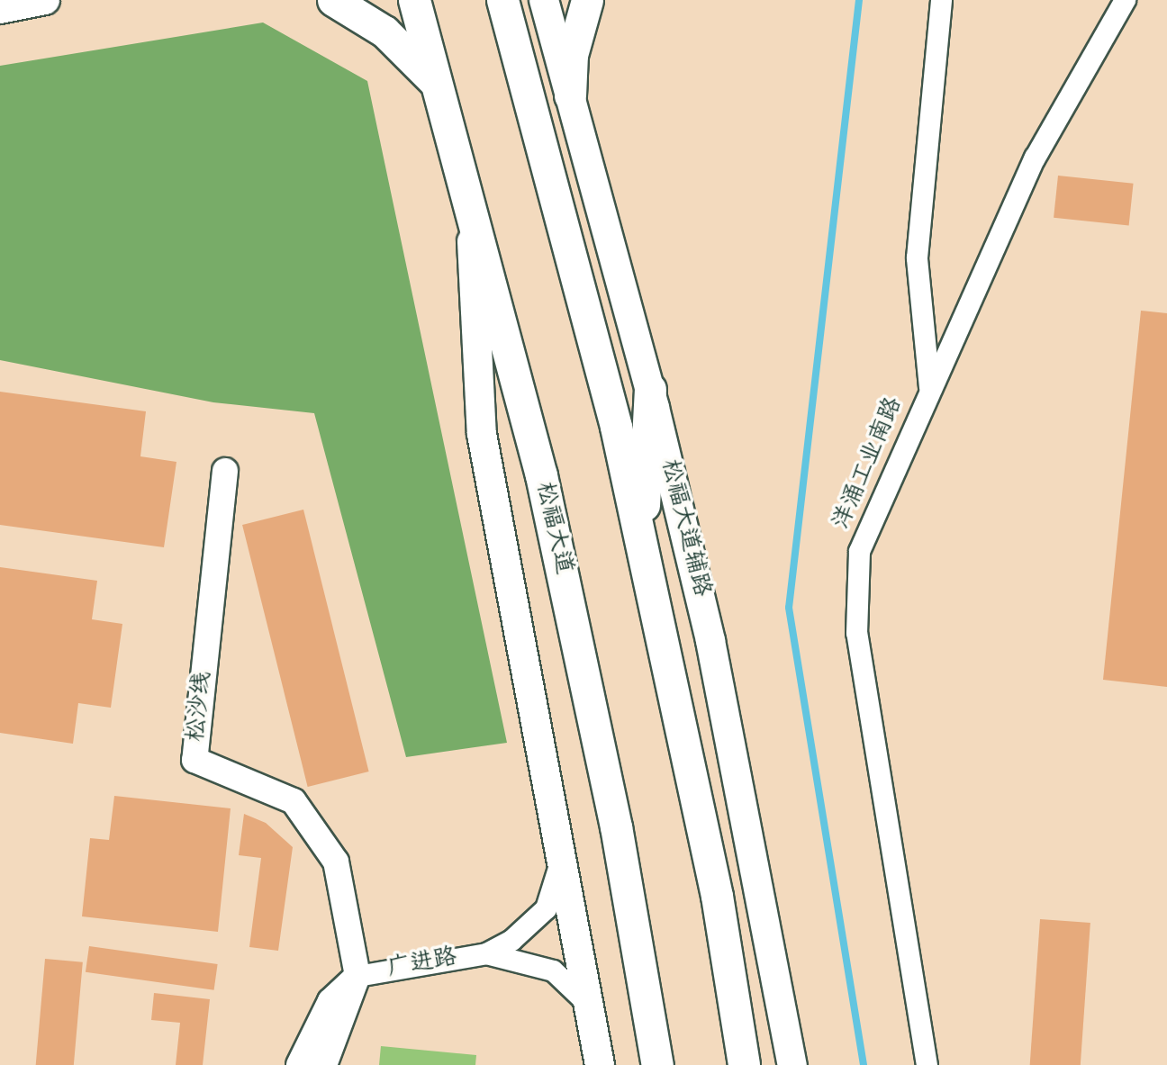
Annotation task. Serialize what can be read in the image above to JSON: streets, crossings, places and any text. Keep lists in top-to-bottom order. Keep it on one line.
{"streets":{"main road":["松福大道","松福大道辅路"],"street":["洋涌工业南路","松沙线","广进路"]},"crossings":[["松沙线","广进路"]]}
